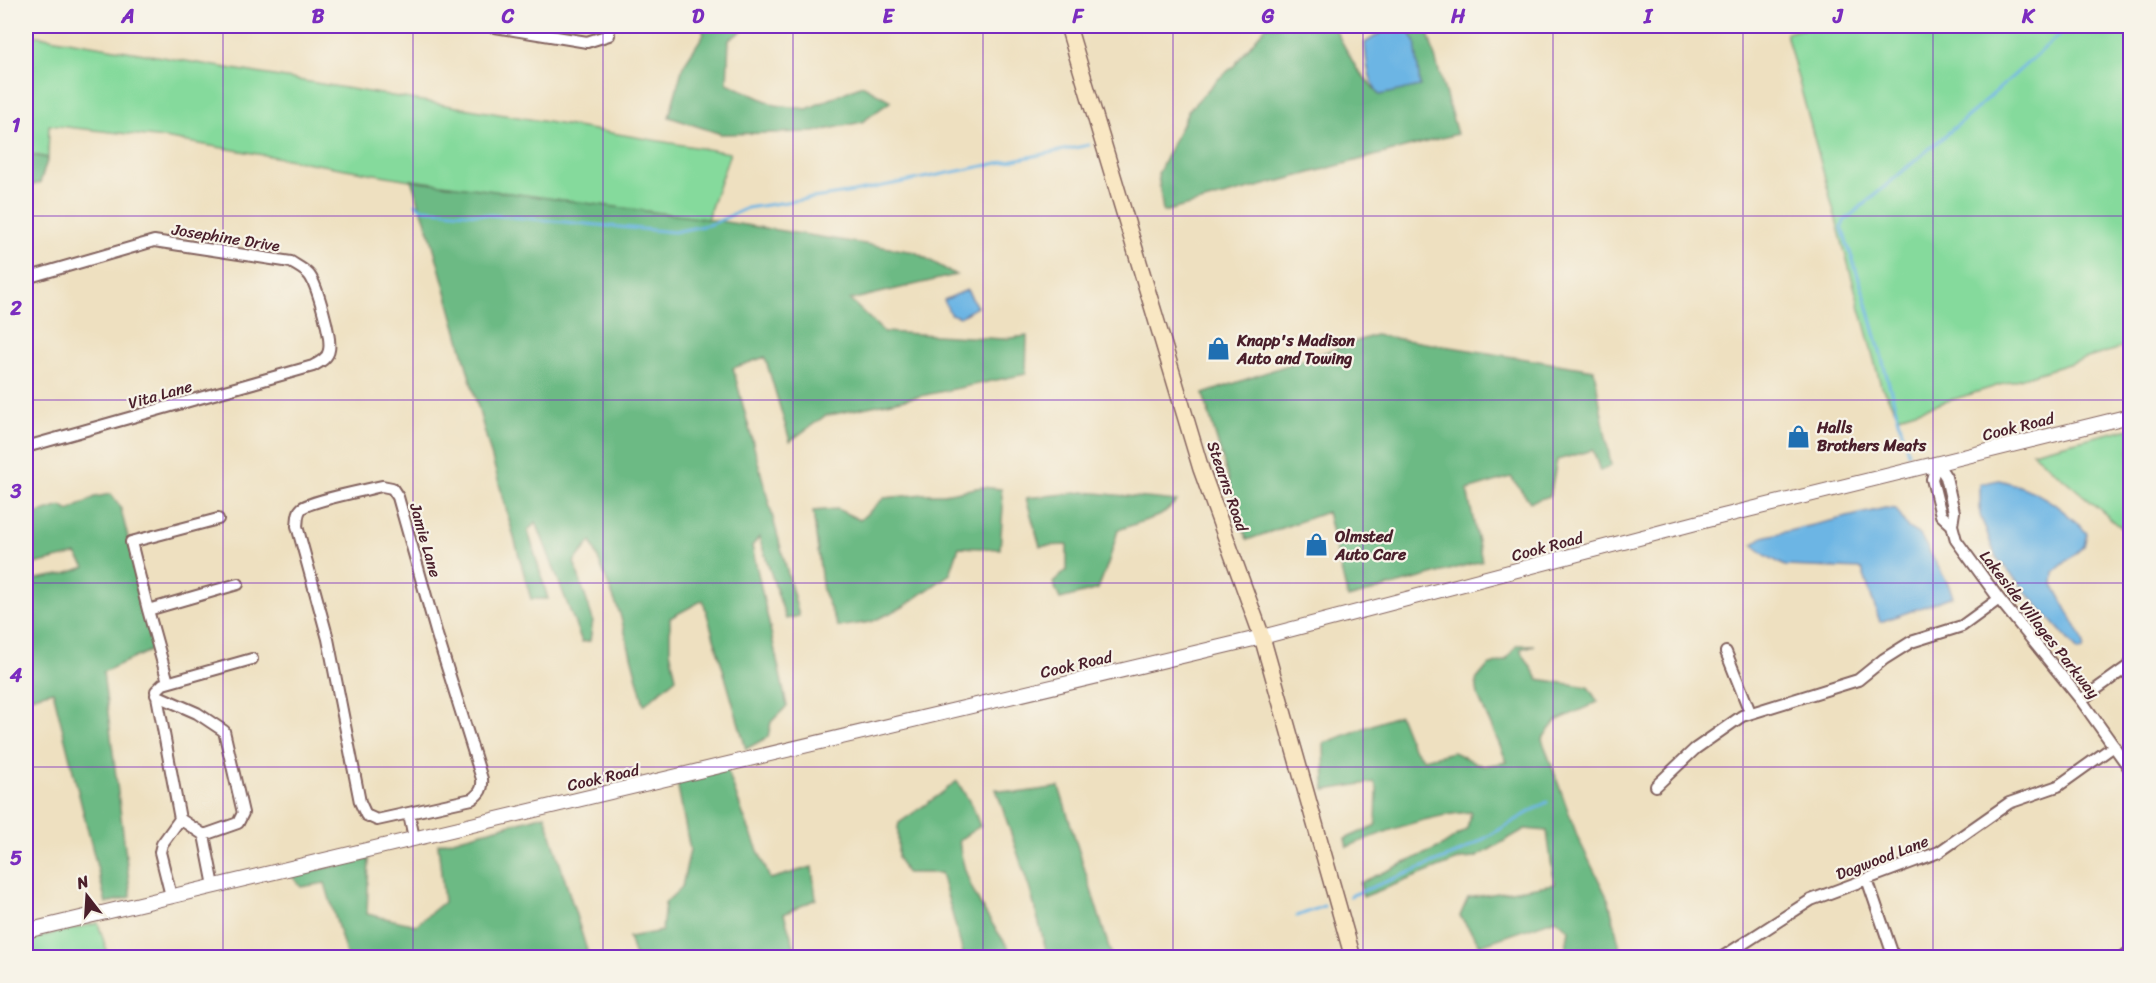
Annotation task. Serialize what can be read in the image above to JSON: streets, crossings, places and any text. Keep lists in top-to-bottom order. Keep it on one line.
{"streets":{"main road":["Stearns Road"],"street":["Josephine Drive","Vita Lane","Cook Road","Jamie Lane","Lakeside Villages Parkway","Dogwood Lane"]},"crossings":[["Josephine Drive","Vita Lane"],["Cook Road","Stearns Road"],["Cook Road","Lakeside Villages Parkway"],["Lakeside Villages Parkway","Dogwood Lane"]],"places":{"shop":["Knapp's Madison Auto and Towing","Halls Brothers Meats","Olmsted Auto Care"]},"north":"top","grid":{"columns":["A","B","C","D","E","F","G","H","I","J","K"],"rows":["1","2","3","4","5"]}}
